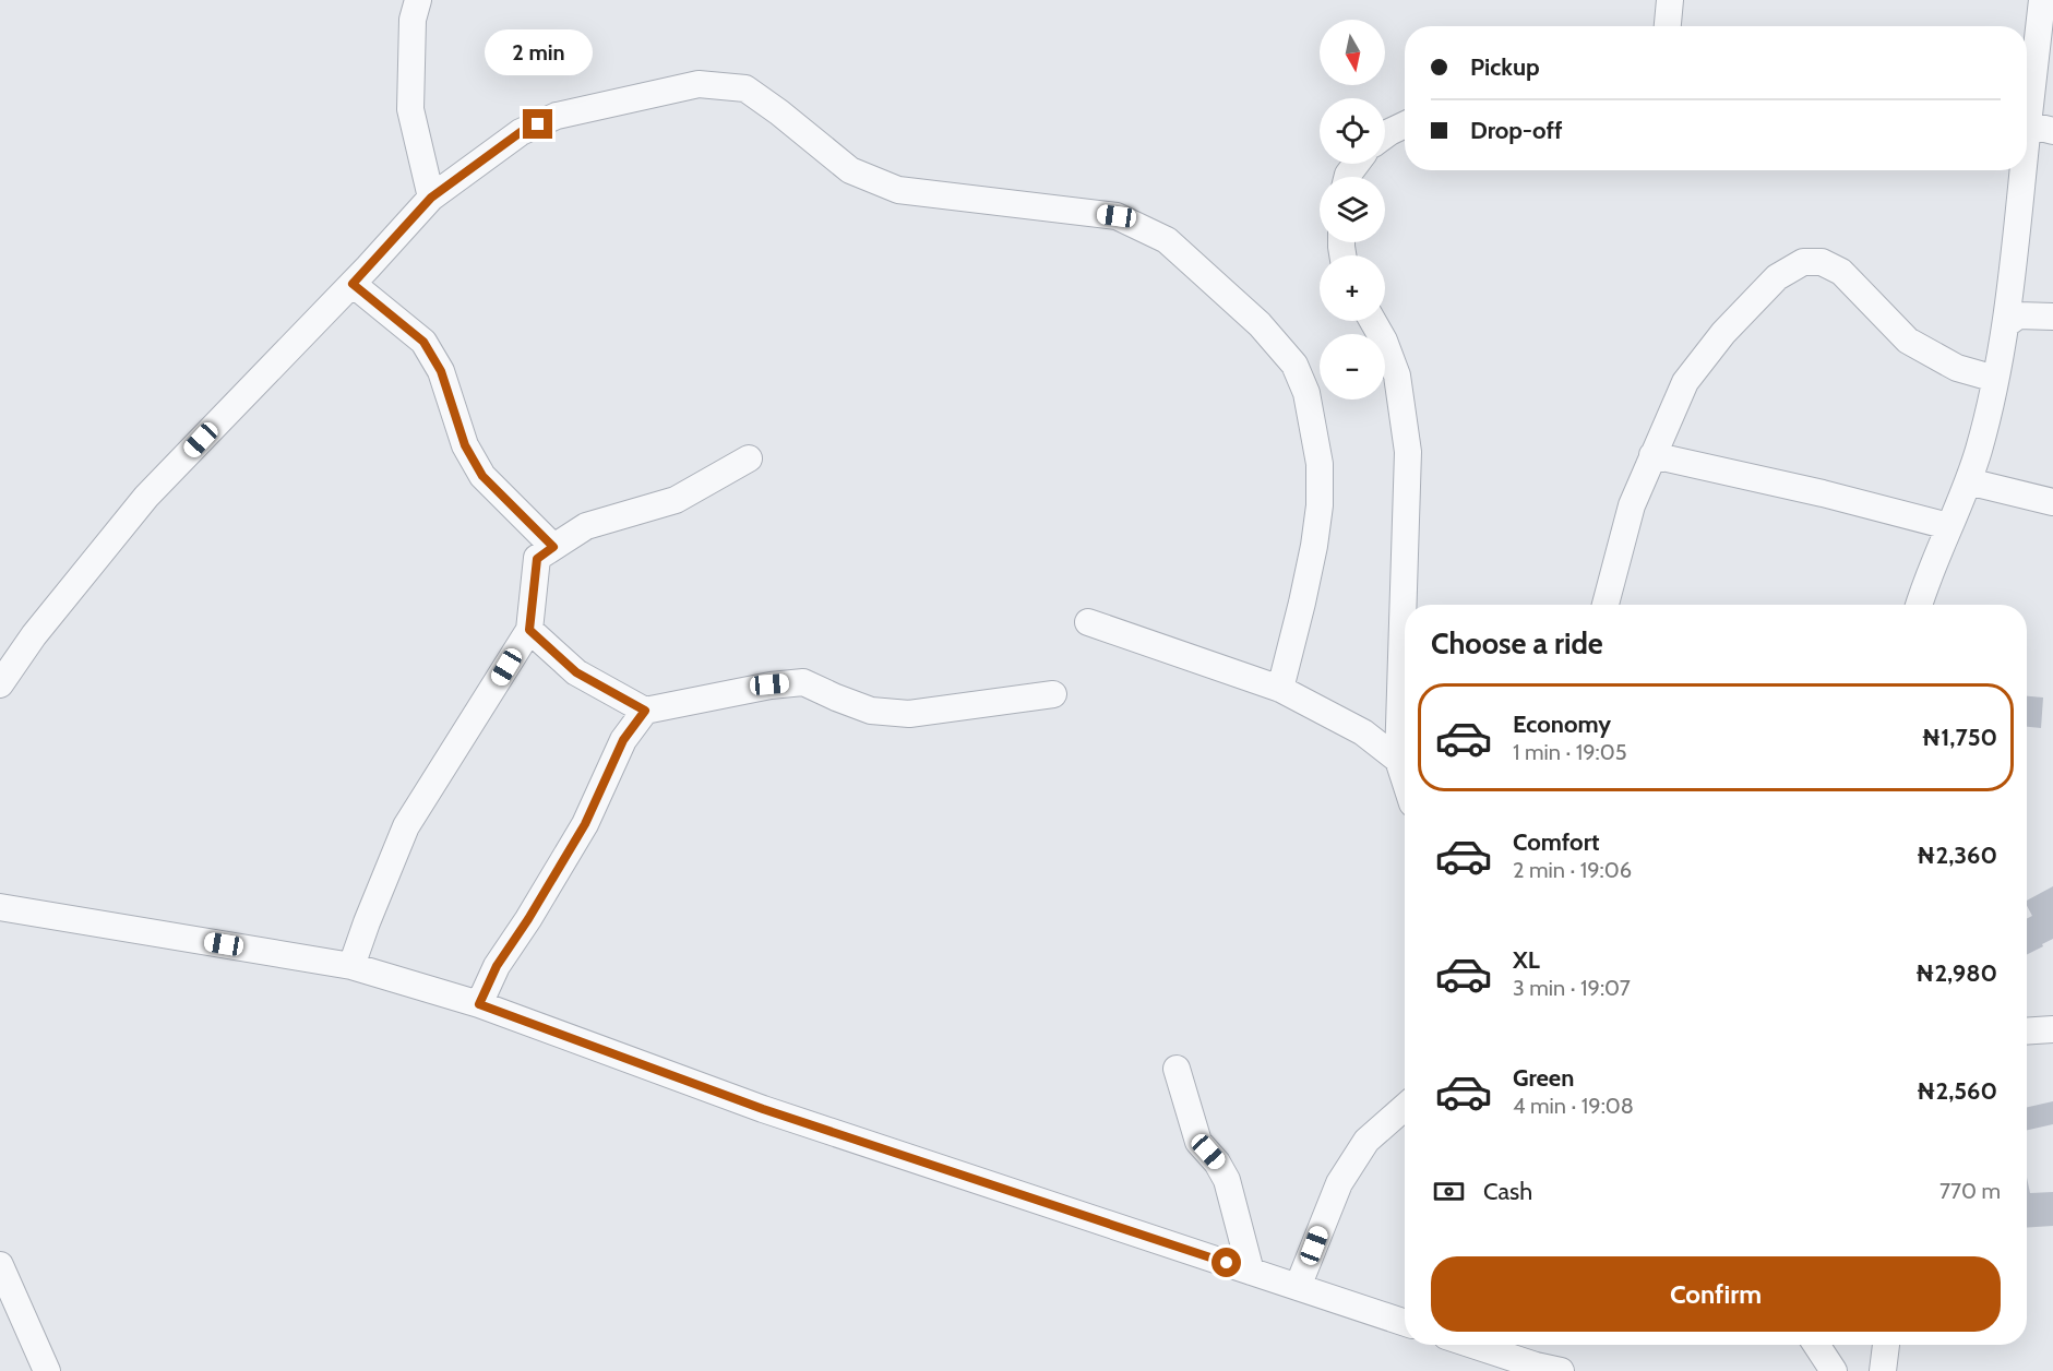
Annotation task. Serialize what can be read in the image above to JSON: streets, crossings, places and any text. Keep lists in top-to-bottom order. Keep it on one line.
{"north":"bottom","page":{"map_buttons":["+","−"],"banner":["Pickup","Drop-off"],"bubble":"2 min","heading":"Choose a ride","list":[{"name":"Economy","note":"1 min · 19:05","value":"₦1,750"},{"name":"Comfort","note":"2 min · 19:06","value":"₦2,360"},{"name":"XL","note":"3 min · 19:07","value":"₦2,980"},{"name":"Green","note":"4 min · 19:08","value":"₦2,560"}],"pay":["Cash","770 m"],"buttons":"Confirm"}}
